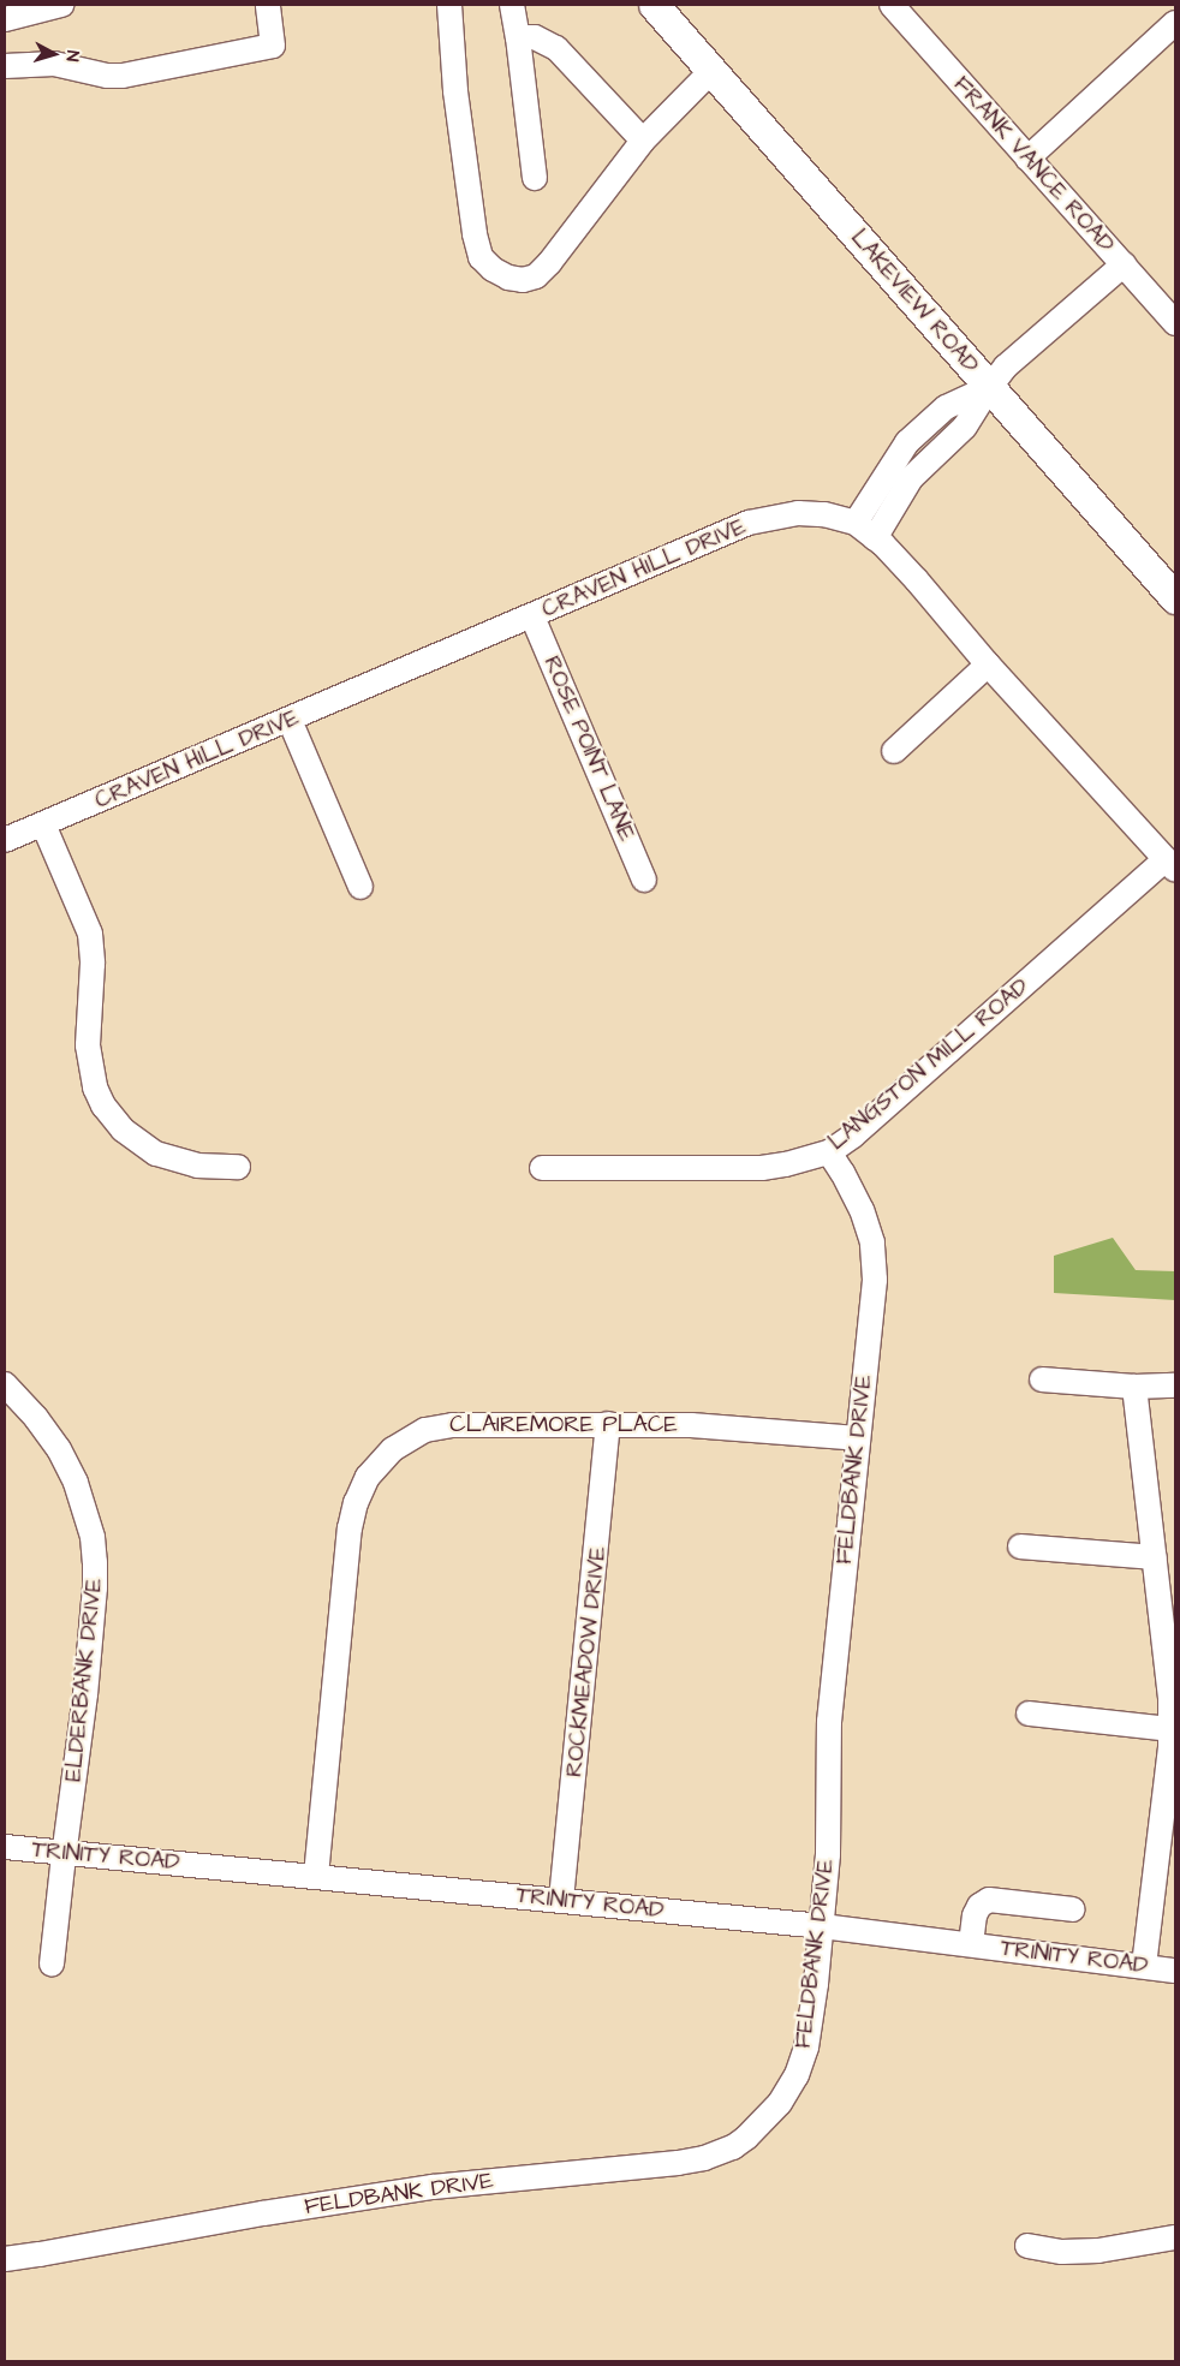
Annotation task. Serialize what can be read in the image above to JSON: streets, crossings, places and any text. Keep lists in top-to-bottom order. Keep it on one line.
{"streets":{"main road":["LAKEVIEW ROAD"],"street":["FRANK VANCE ROAD","CRAVEN HILL DRIVE","ROSE POINT LANE","LANGSTON MILL ROAD","CLAIREMORE PLACE","FELDBANK DRIVE","ROCKMEADOW DRIVE","ELDERBANK DRIVE","TRINITY ROAD"]},"crossings":[["CRAVEN HILL DRIVE","ROSE POINT LANE"],["CRAVEN HILL DRIVE","LANGSTON MILL ROAD"],["LANGSTON MILL ROAD","FELDBANK DRIVE"],["CLAIREMORE PLACE","FELDBANK DRIVE"],["CLAIREMORE PLACE","ROCKMEADOW DRIVE"],["CLAIREMORE PLACE","TRINITY ROAD"],["FELDBANK DRIVE","TRINITY ROAD"],["ROCKMEADOW DRIVE","TRINITY ROAD"],["ELDERBANK DRIVE","TRINITY ROAD"]],"north":"right"}
